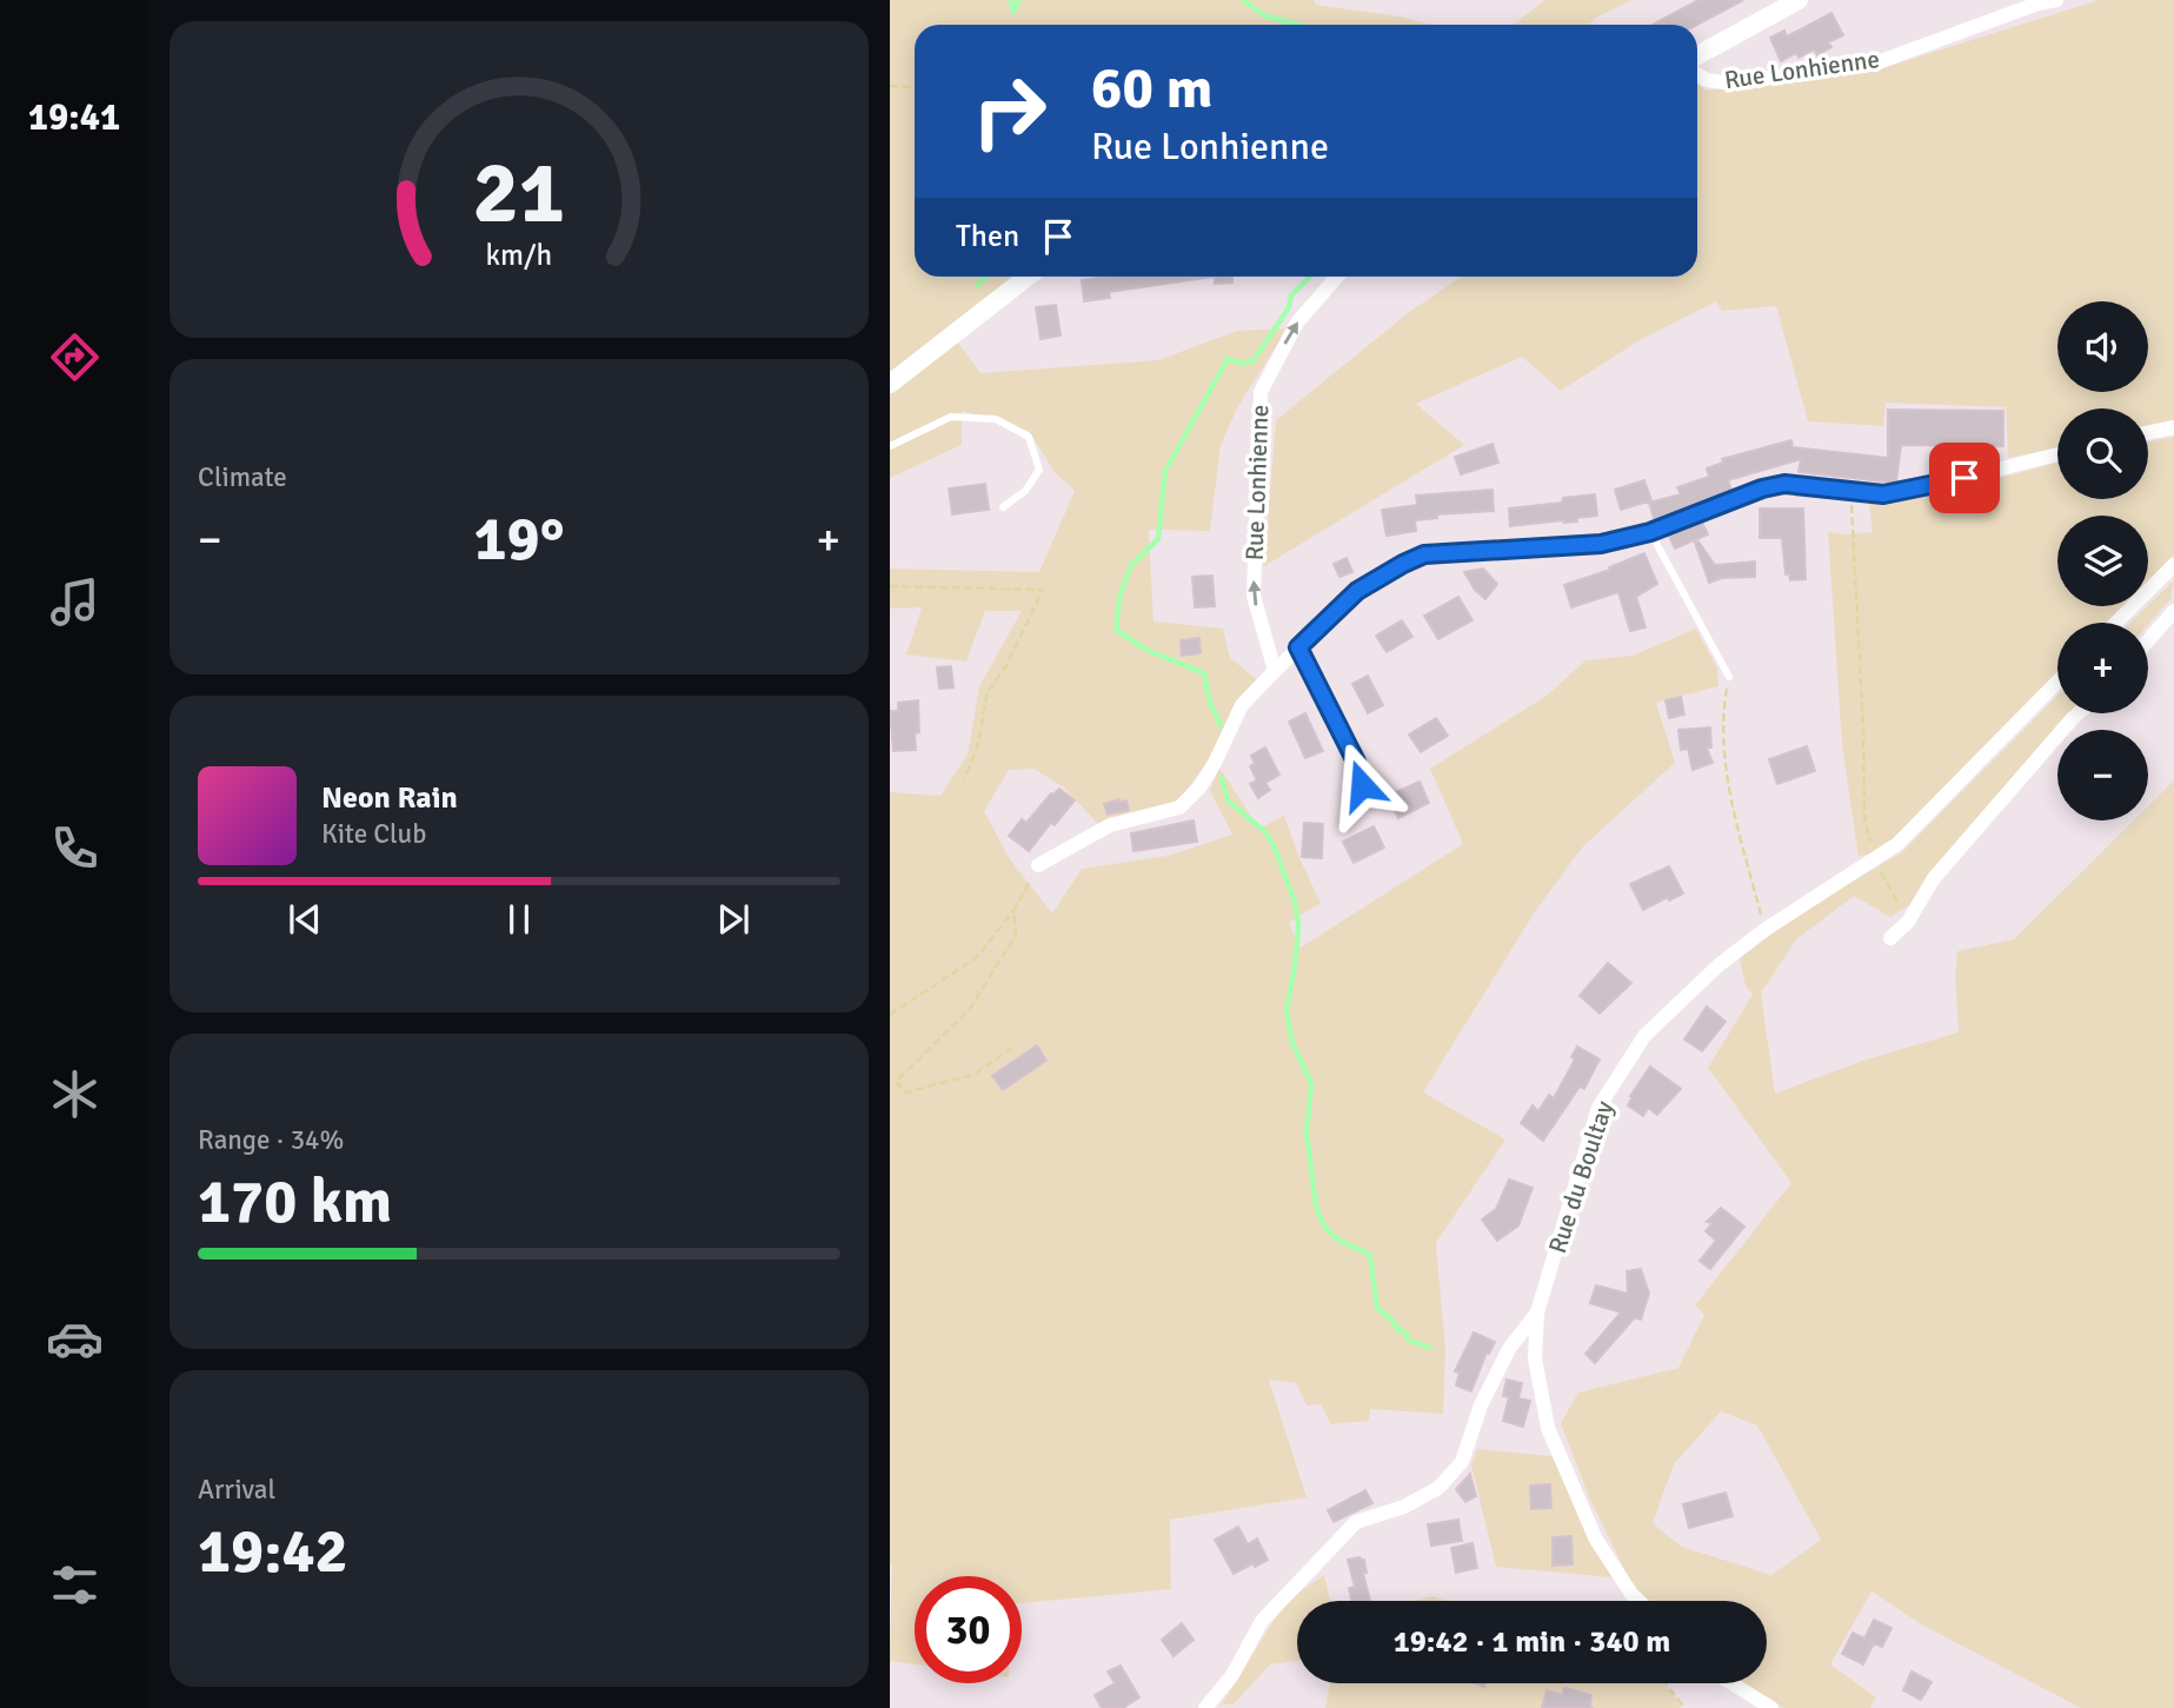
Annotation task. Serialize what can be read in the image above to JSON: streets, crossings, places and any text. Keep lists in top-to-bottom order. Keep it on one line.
{"streets":{"street":["Rue Lonhienne","Rue du Boultay"]},"one_way":["Rue Lonhienne"],"page":{"tabs":"19:41","turn":["60 m","Rue Lonhienne"],"then":"Then","map_buttons":["+","−"],"tile":["Climate",["Range · 34%","170 km"],["Arrival","19:42"]],"heat":["−","19°","+"],"song":["Neon Rain","Kite Club"],"limit":"30","trip":"19:42 · 1 min · 340 m","gauge":["21","km/h"]}}
